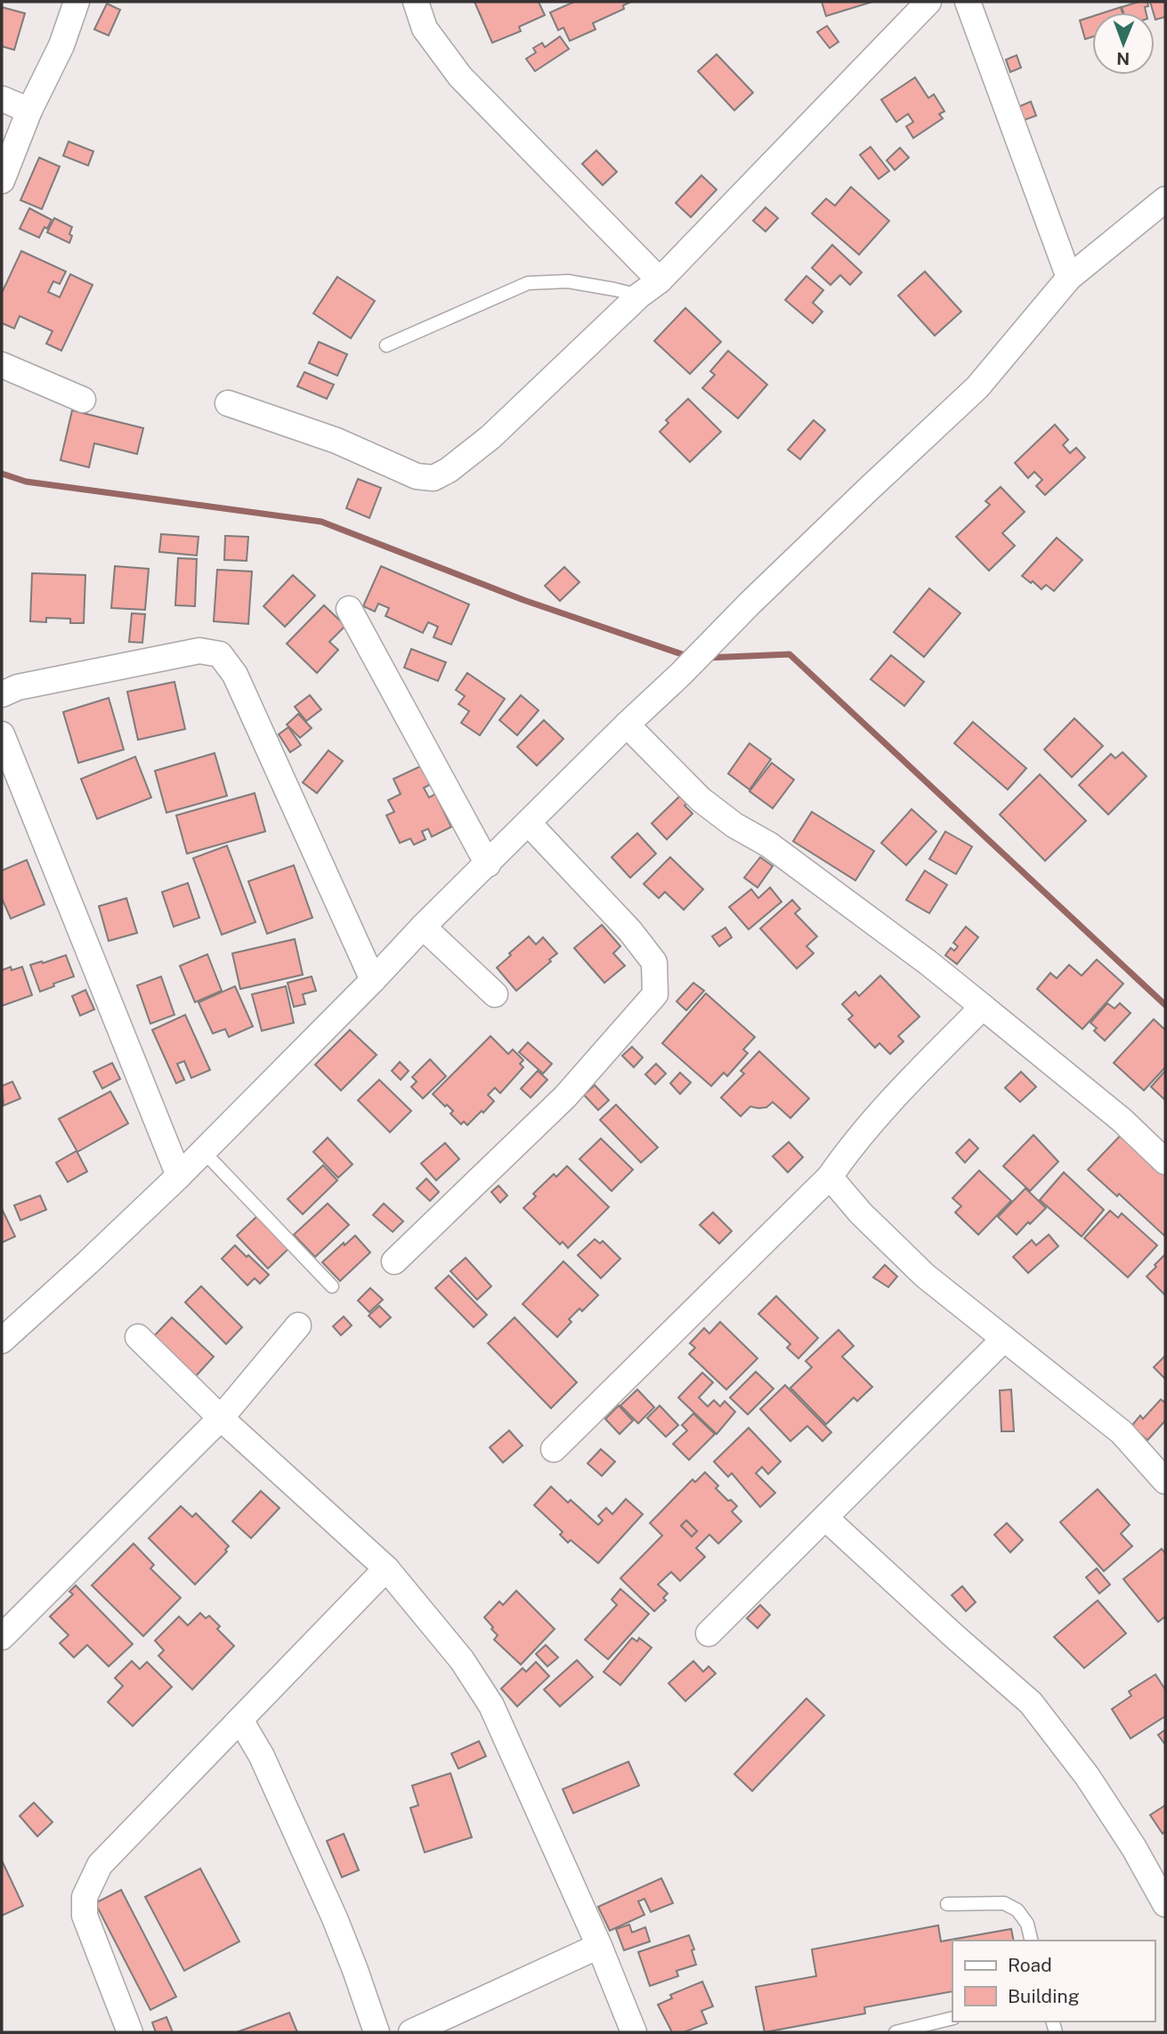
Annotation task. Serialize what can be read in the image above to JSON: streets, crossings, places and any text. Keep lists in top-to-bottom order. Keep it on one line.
{"legend":["Road","Building"],"north":"bottom"}
